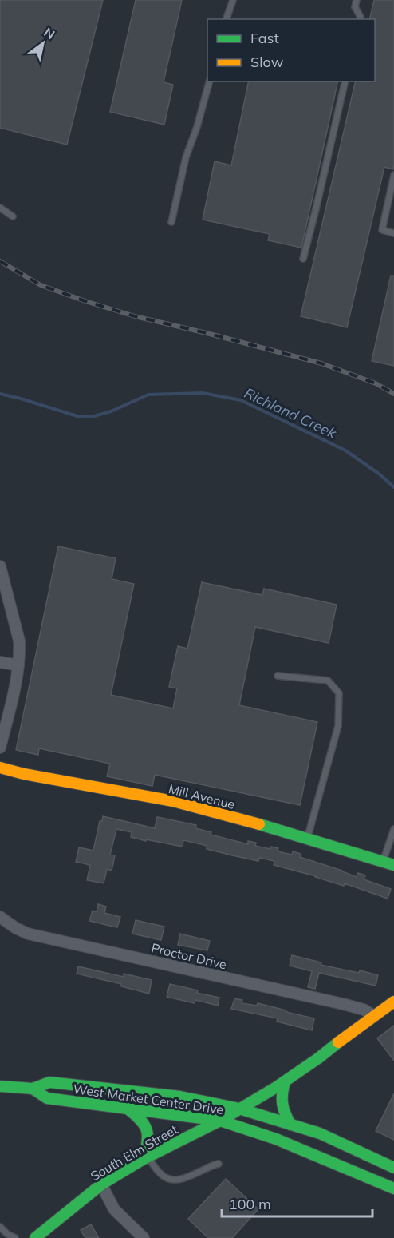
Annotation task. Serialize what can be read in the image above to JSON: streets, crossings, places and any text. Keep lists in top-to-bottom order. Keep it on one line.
{"streets":{"main road":["Mill Avenue","West Market Center Drive","South Elm Street"],"street":["Proctor Drive"]},"crossings":[["Proctor Drive","South Elm Street"],["West Market Center Drive","South Elm Street"]],"water":["Richland Creek"],"legend":["Fast","Slow"],"scale_bar":"100 m","north":"top right"}
